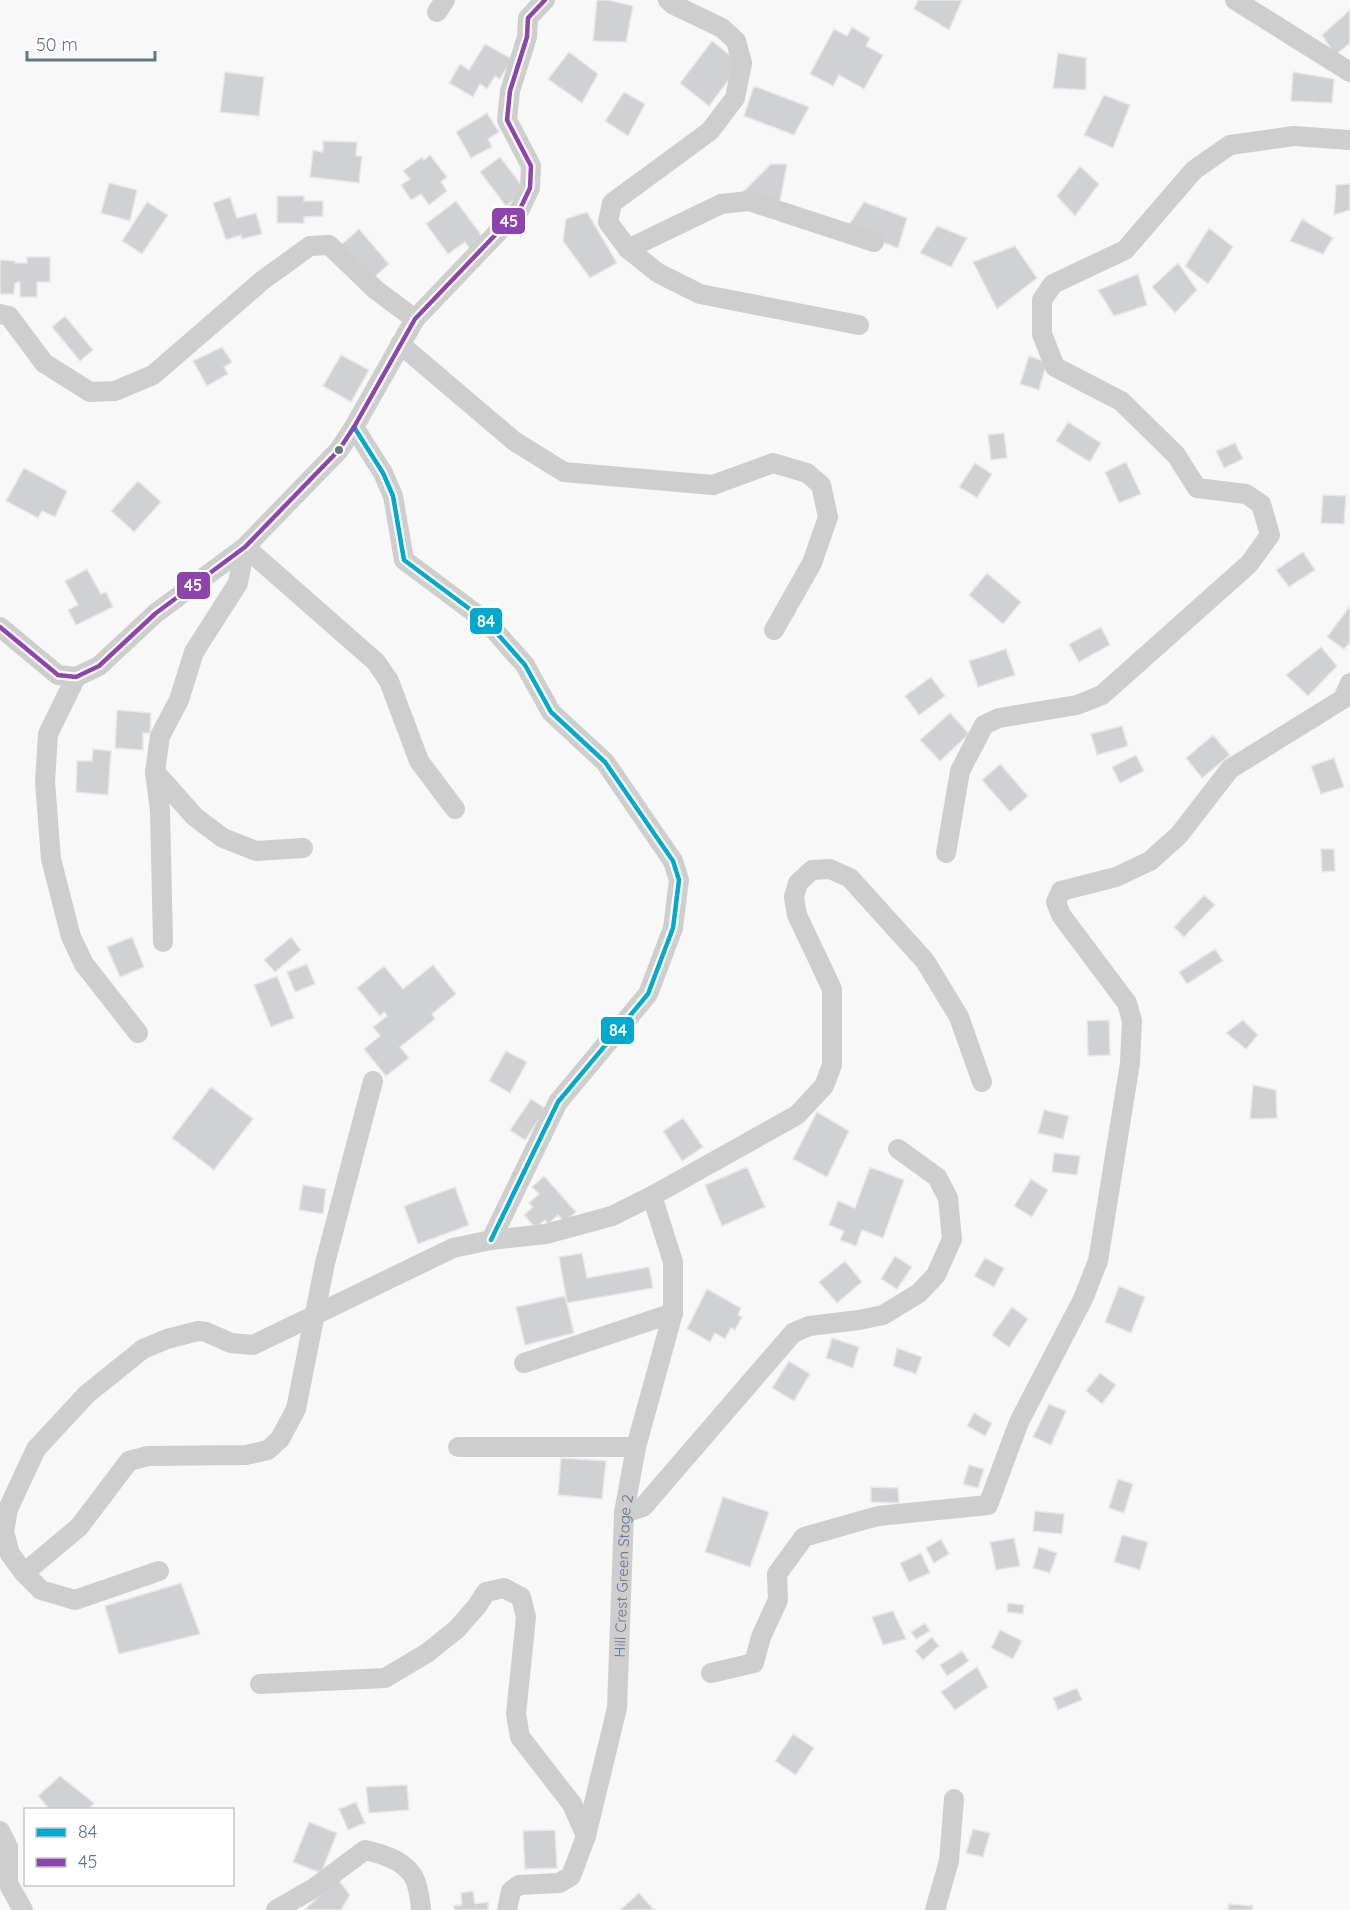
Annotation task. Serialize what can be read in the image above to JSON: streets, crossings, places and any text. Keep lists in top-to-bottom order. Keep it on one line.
{"streets":{"street":["Hill Crest Green Stage 2"]},"lines":["transit line 45","transit line 84"],"legend":["84","45"],"scale_bar":"50 m"}
